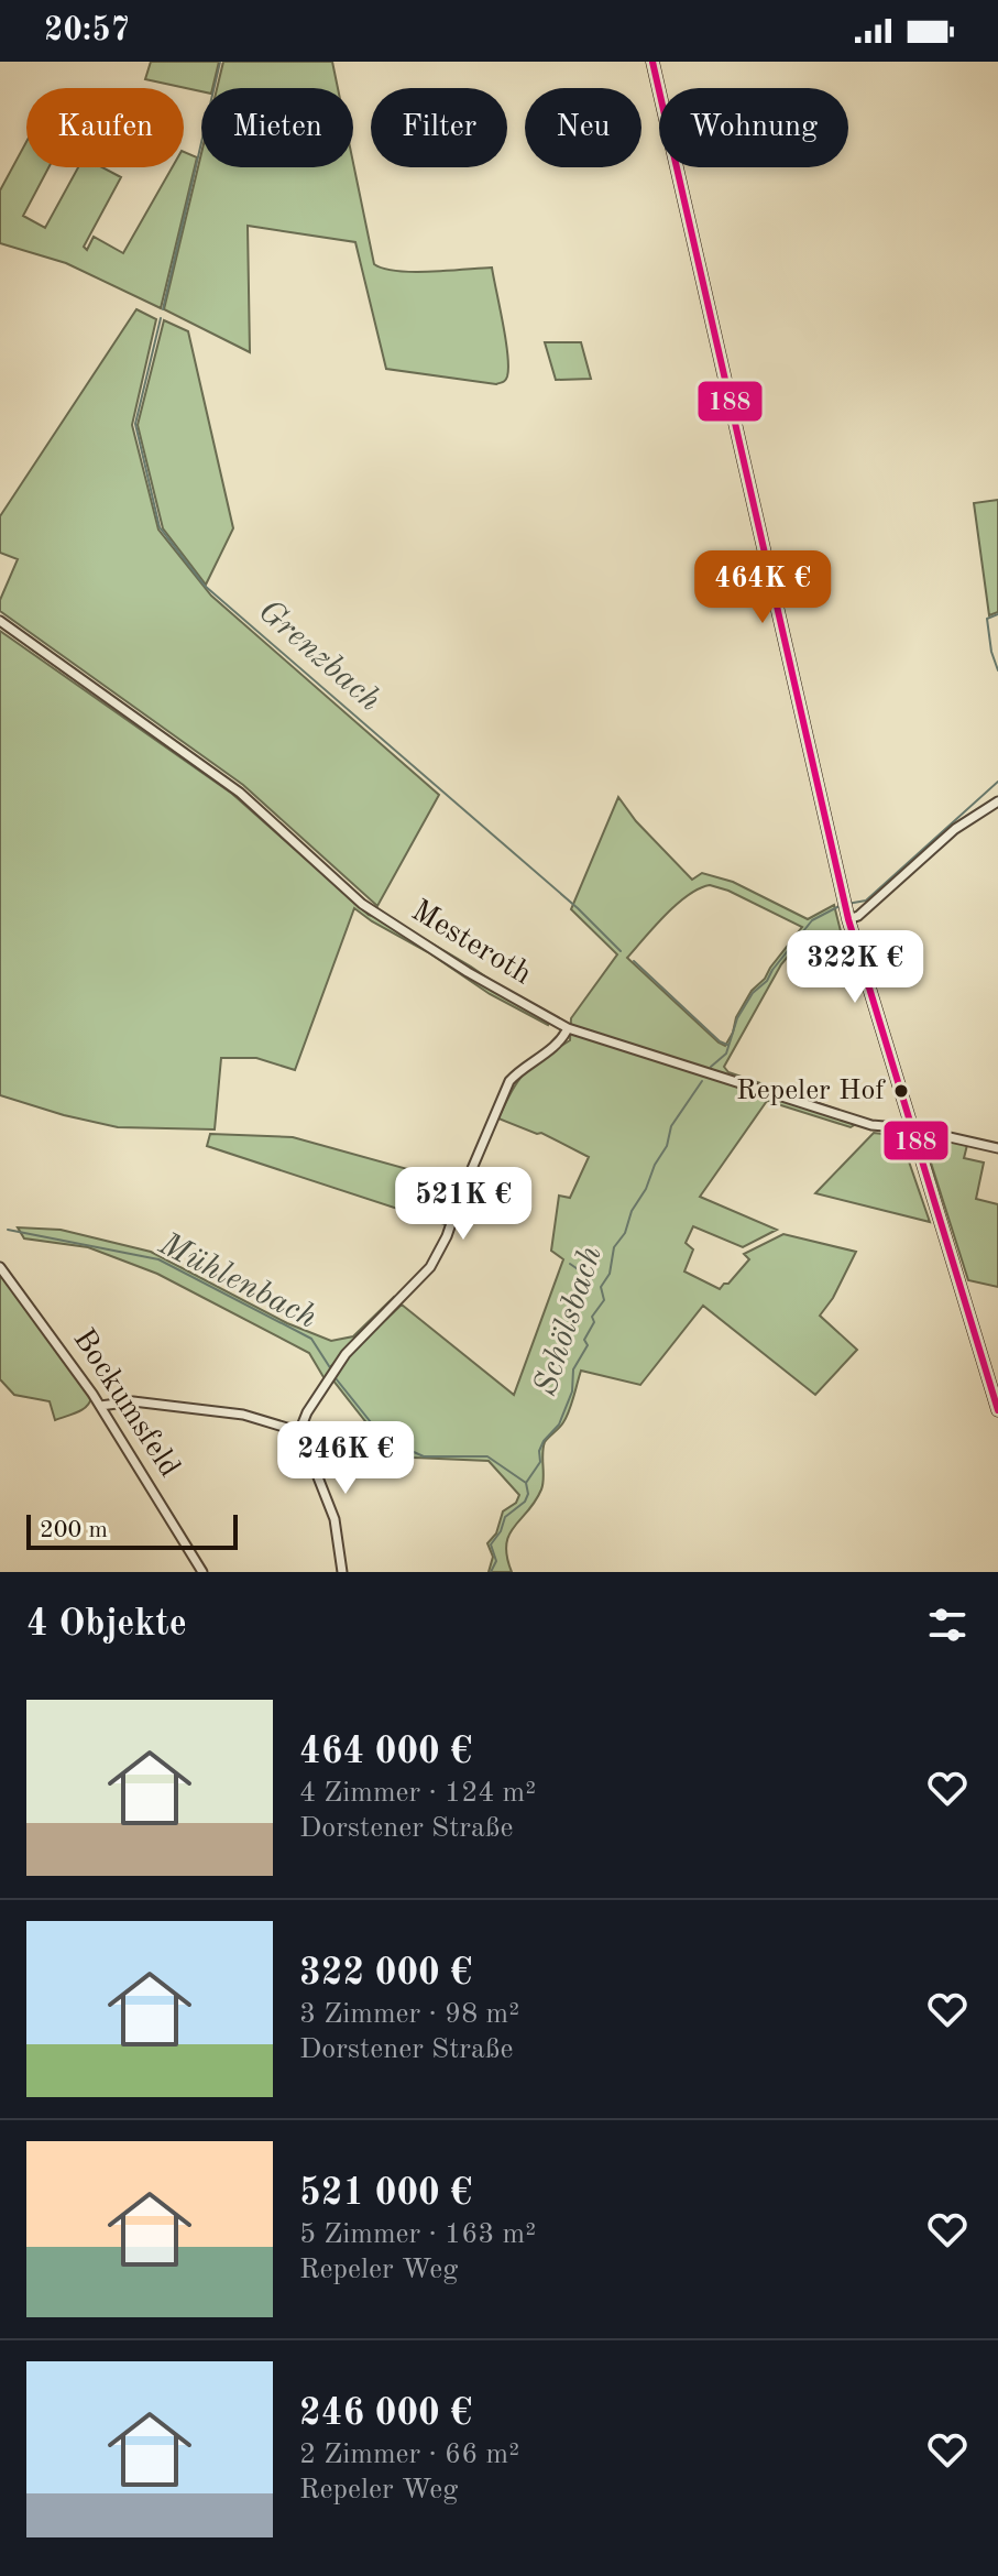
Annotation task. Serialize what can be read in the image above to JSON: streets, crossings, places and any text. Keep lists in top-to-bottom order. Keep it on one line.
{"streets":{"street":["Mesteroth","Bockumsfeld"]},"water":["Grenzbach","Mühlenbach","Schölsbach"],"places":["Repeler Hof"],"lines":["transit line 188"],"scale_bar":"200 m","page":{"status":"20:57","chip":["Kaufen","Mieten","Filter","Neu","Wohnung"],"price":["464K €","322K €","521K €","246K €"],"scale":"200 m","heading":"4 Objekte","list":[{"name":"464 000 €","note":"4 Zimmer · 124 m² · Dorstener Straße"},{"name":"322 000 €","note":"3 Zimmer · 98 m² · Dorstener Straße"},{"name":"521 000 €","note":"5 Zimmer · 163 m² · Repeler Weg"},{"name":"246 000 €","note":"2 Zimmer · 66 m² · Repeler Weg"}]}}
